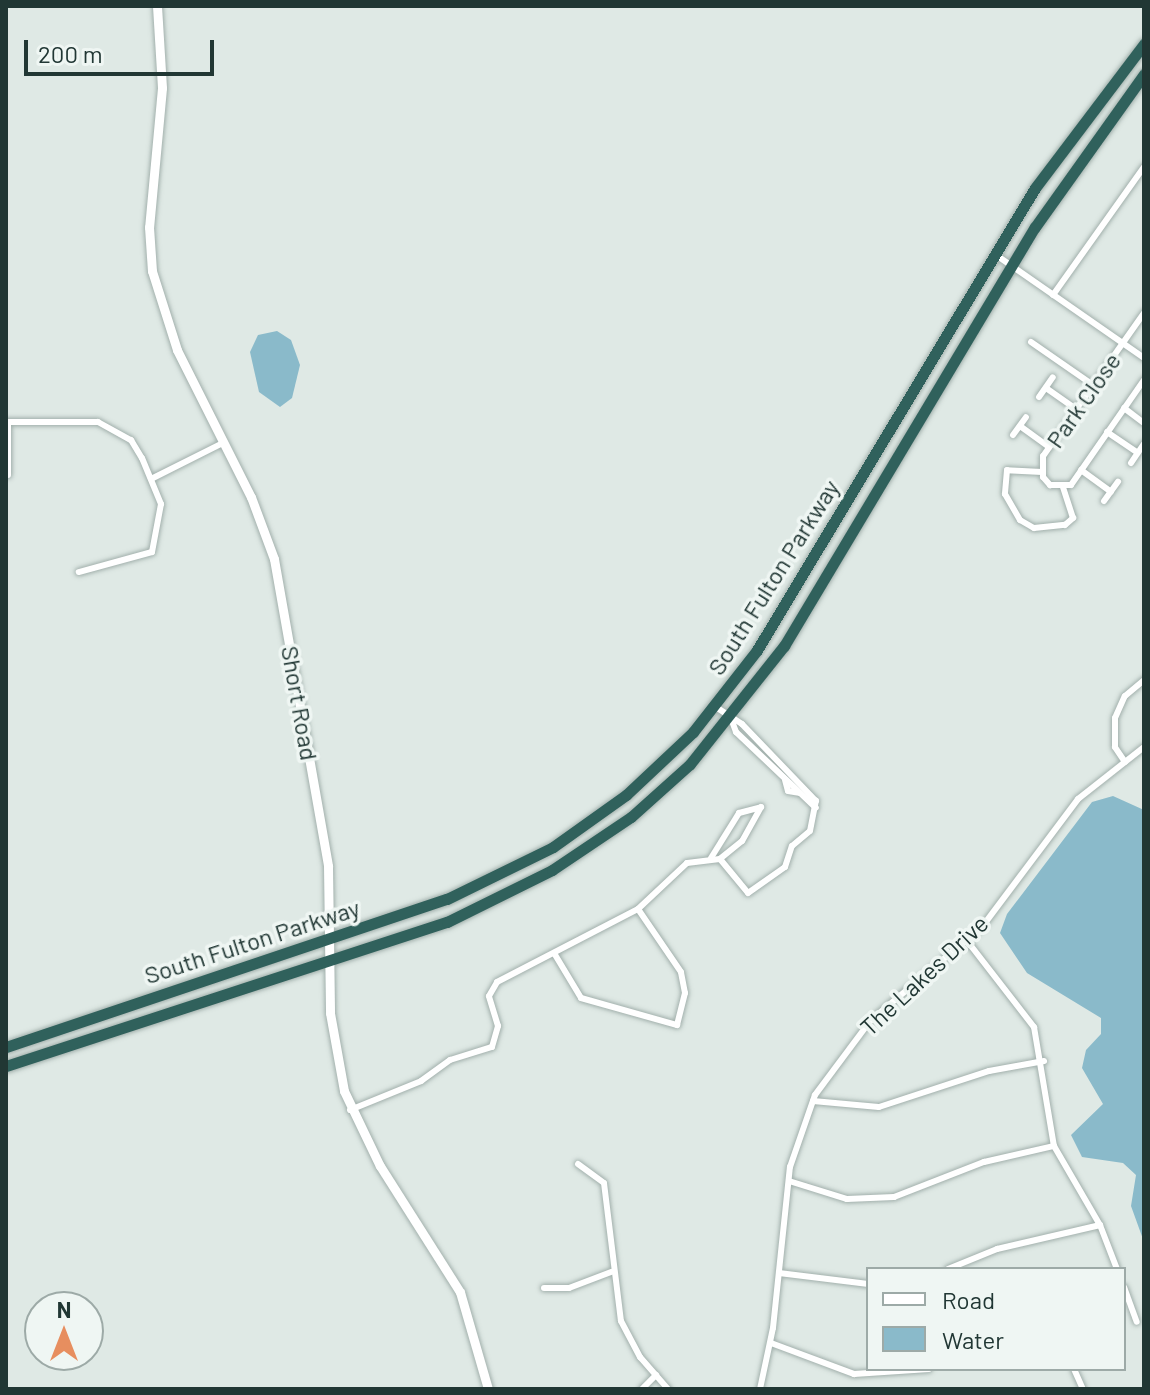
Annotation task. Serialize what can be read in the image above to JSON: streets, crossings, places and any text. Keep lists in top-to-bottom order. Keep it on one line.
{"streets":{"highway":["South Fulton Parkway"],"street":["Park Close","Short Road","The Lakes Drive"]},"crossings":[["South Fulton Parkway","Short Road"]],"legend":["Road","Water"],"scale_bar":"200 m","north":"top"}
